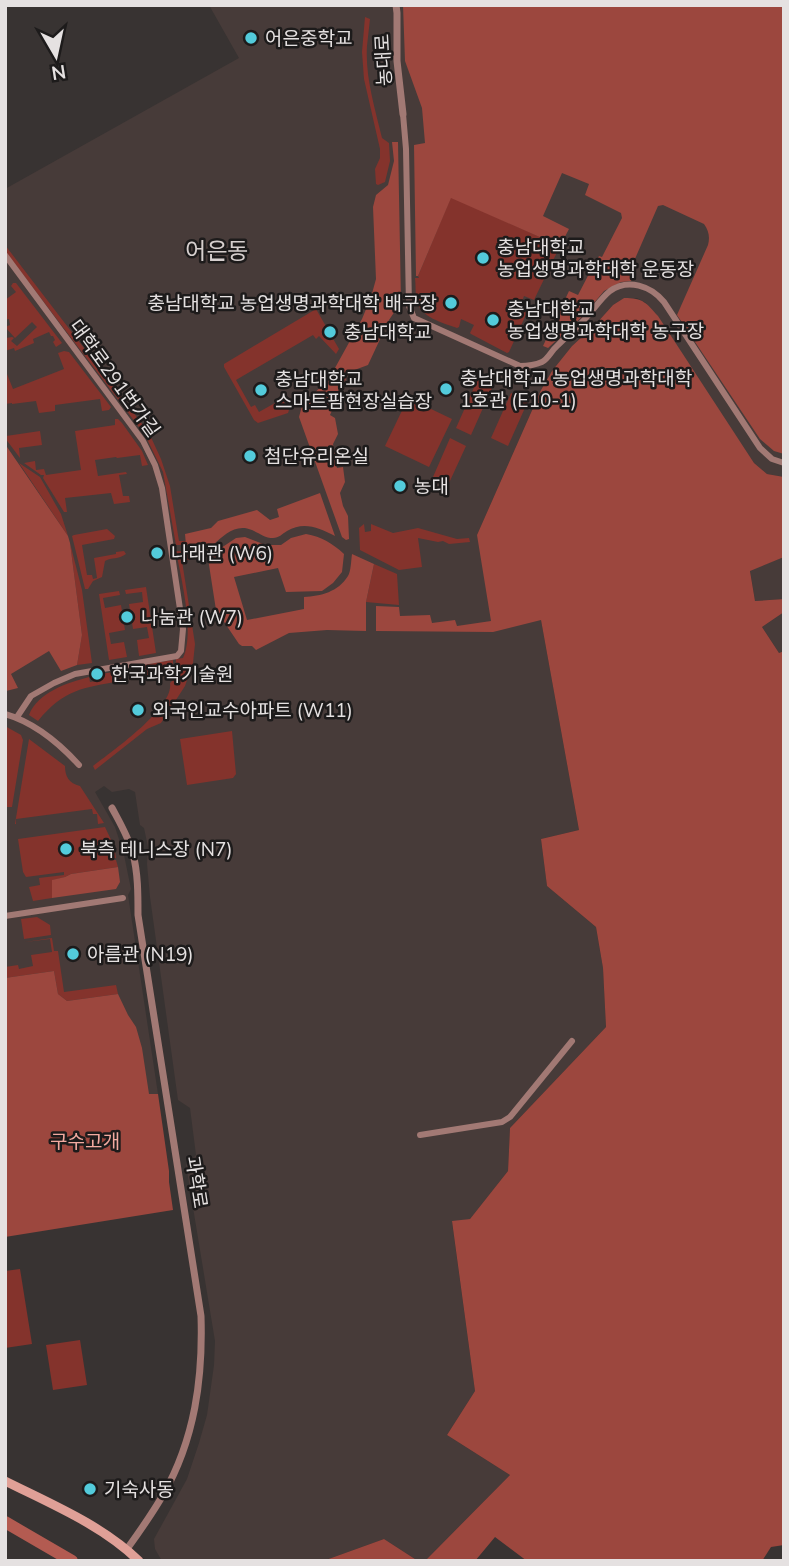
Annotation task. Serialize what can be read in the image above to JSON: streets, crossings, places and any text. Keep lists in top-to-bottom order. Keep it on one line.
{"streets":{"street":["농대로","대학로291번가길","과학로"]},"districts":["어은동"],"parks":["구수고개"],"places":["어은중학교","충남대학교 농업생명과학대학 운동장","충남대학교 농업생명과학대학 배구장","충남대학교 농업생명과학대학 농구장","충남대학교","충남대학교 농업생명과학대학 1호관 (E10-1)","충남대학교 스마트팜현장실습장","첨단유리온실","농대","나래관 (W6)","나눔관 (W7)","한국과학기술원","외국인교수아파트 (W11)","북측 테니스장 (N7)","아름관 (N19)","기숙사동"],"north":"bottom"}
